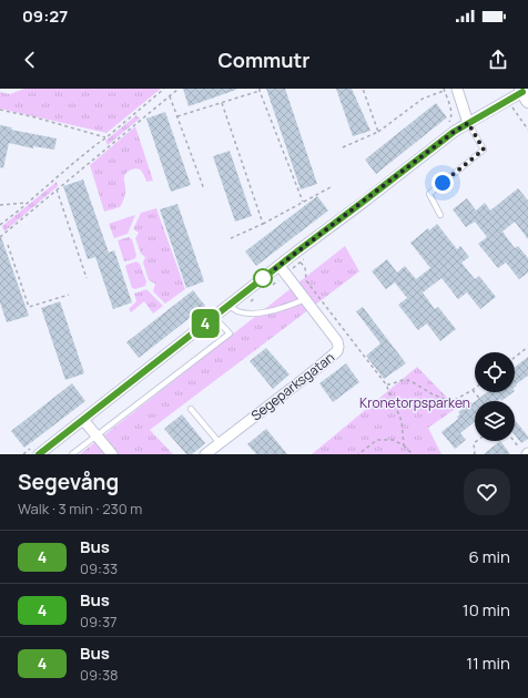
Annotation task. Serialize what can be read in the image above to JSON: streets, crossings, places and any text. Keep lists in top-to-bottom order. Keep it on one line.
{"streets":{"street":["Segeparksgatan"]},"parks":["Kronetorpsparken"],"lines":["bus line 4"],"page":{"status":"09:27","header":"Commutr","on_map":"4","heading":["Segevång","Walk · 3 min · 230 m"],"list":[{"mark":"4","name":"Bus","note":"09:33","value":"6 min"},{"mark":"4","name":"Bus","note":"09:37","value":"10 min"},{"mark":"4","name":"Bus","note":"09:38","value":"11 min"}]}}
